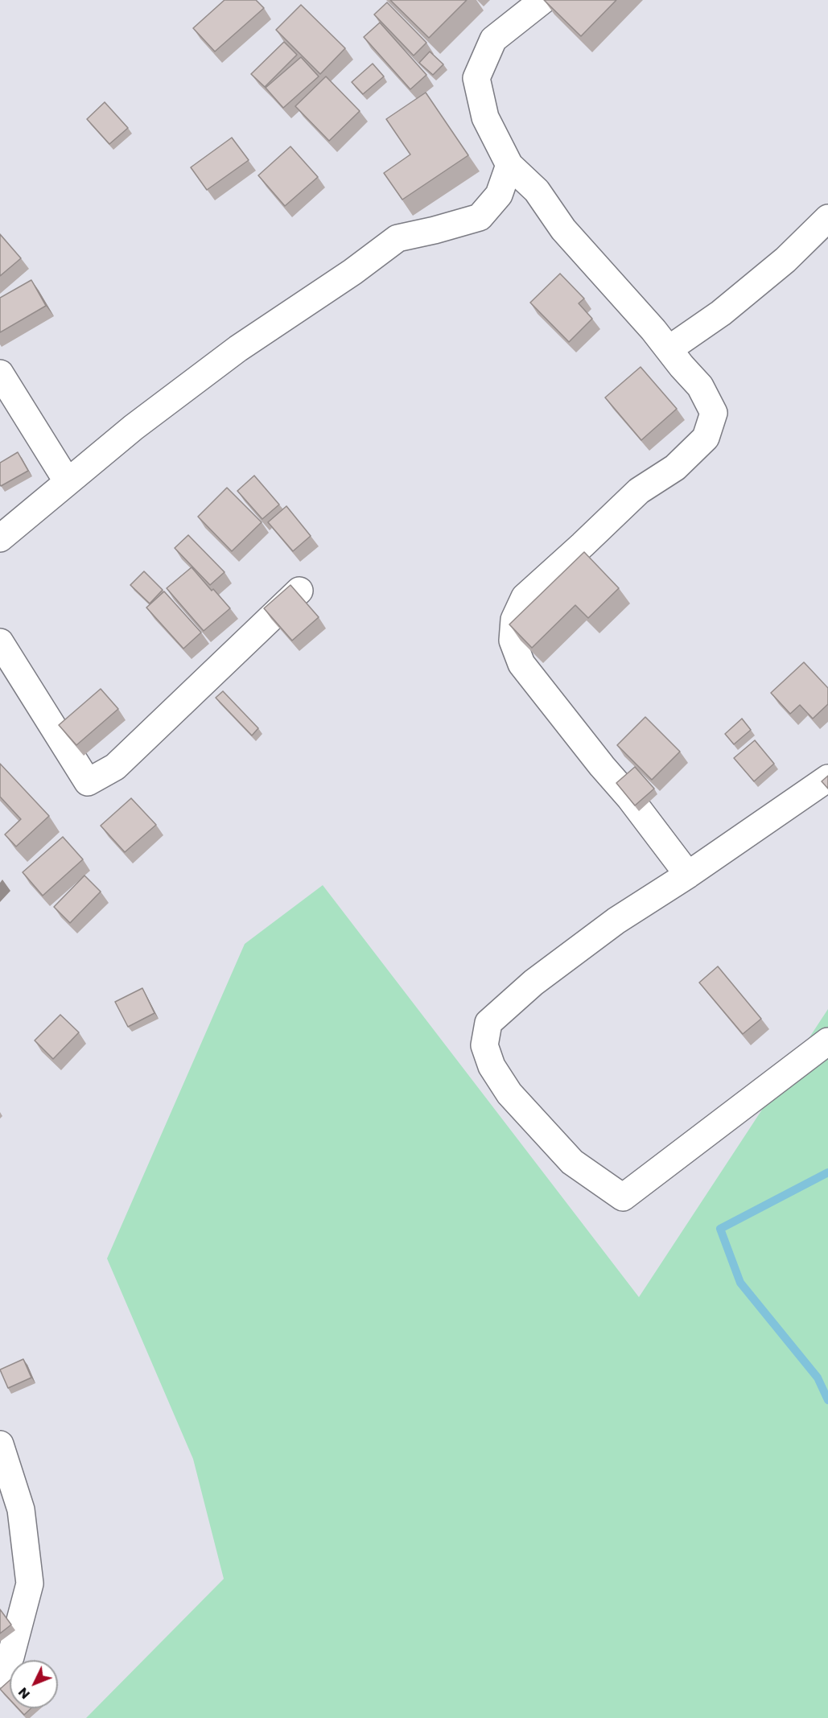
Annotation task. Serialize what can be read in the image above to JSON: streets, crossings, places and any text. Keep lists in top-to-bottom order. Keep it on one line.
{"north":"bottom left"}
